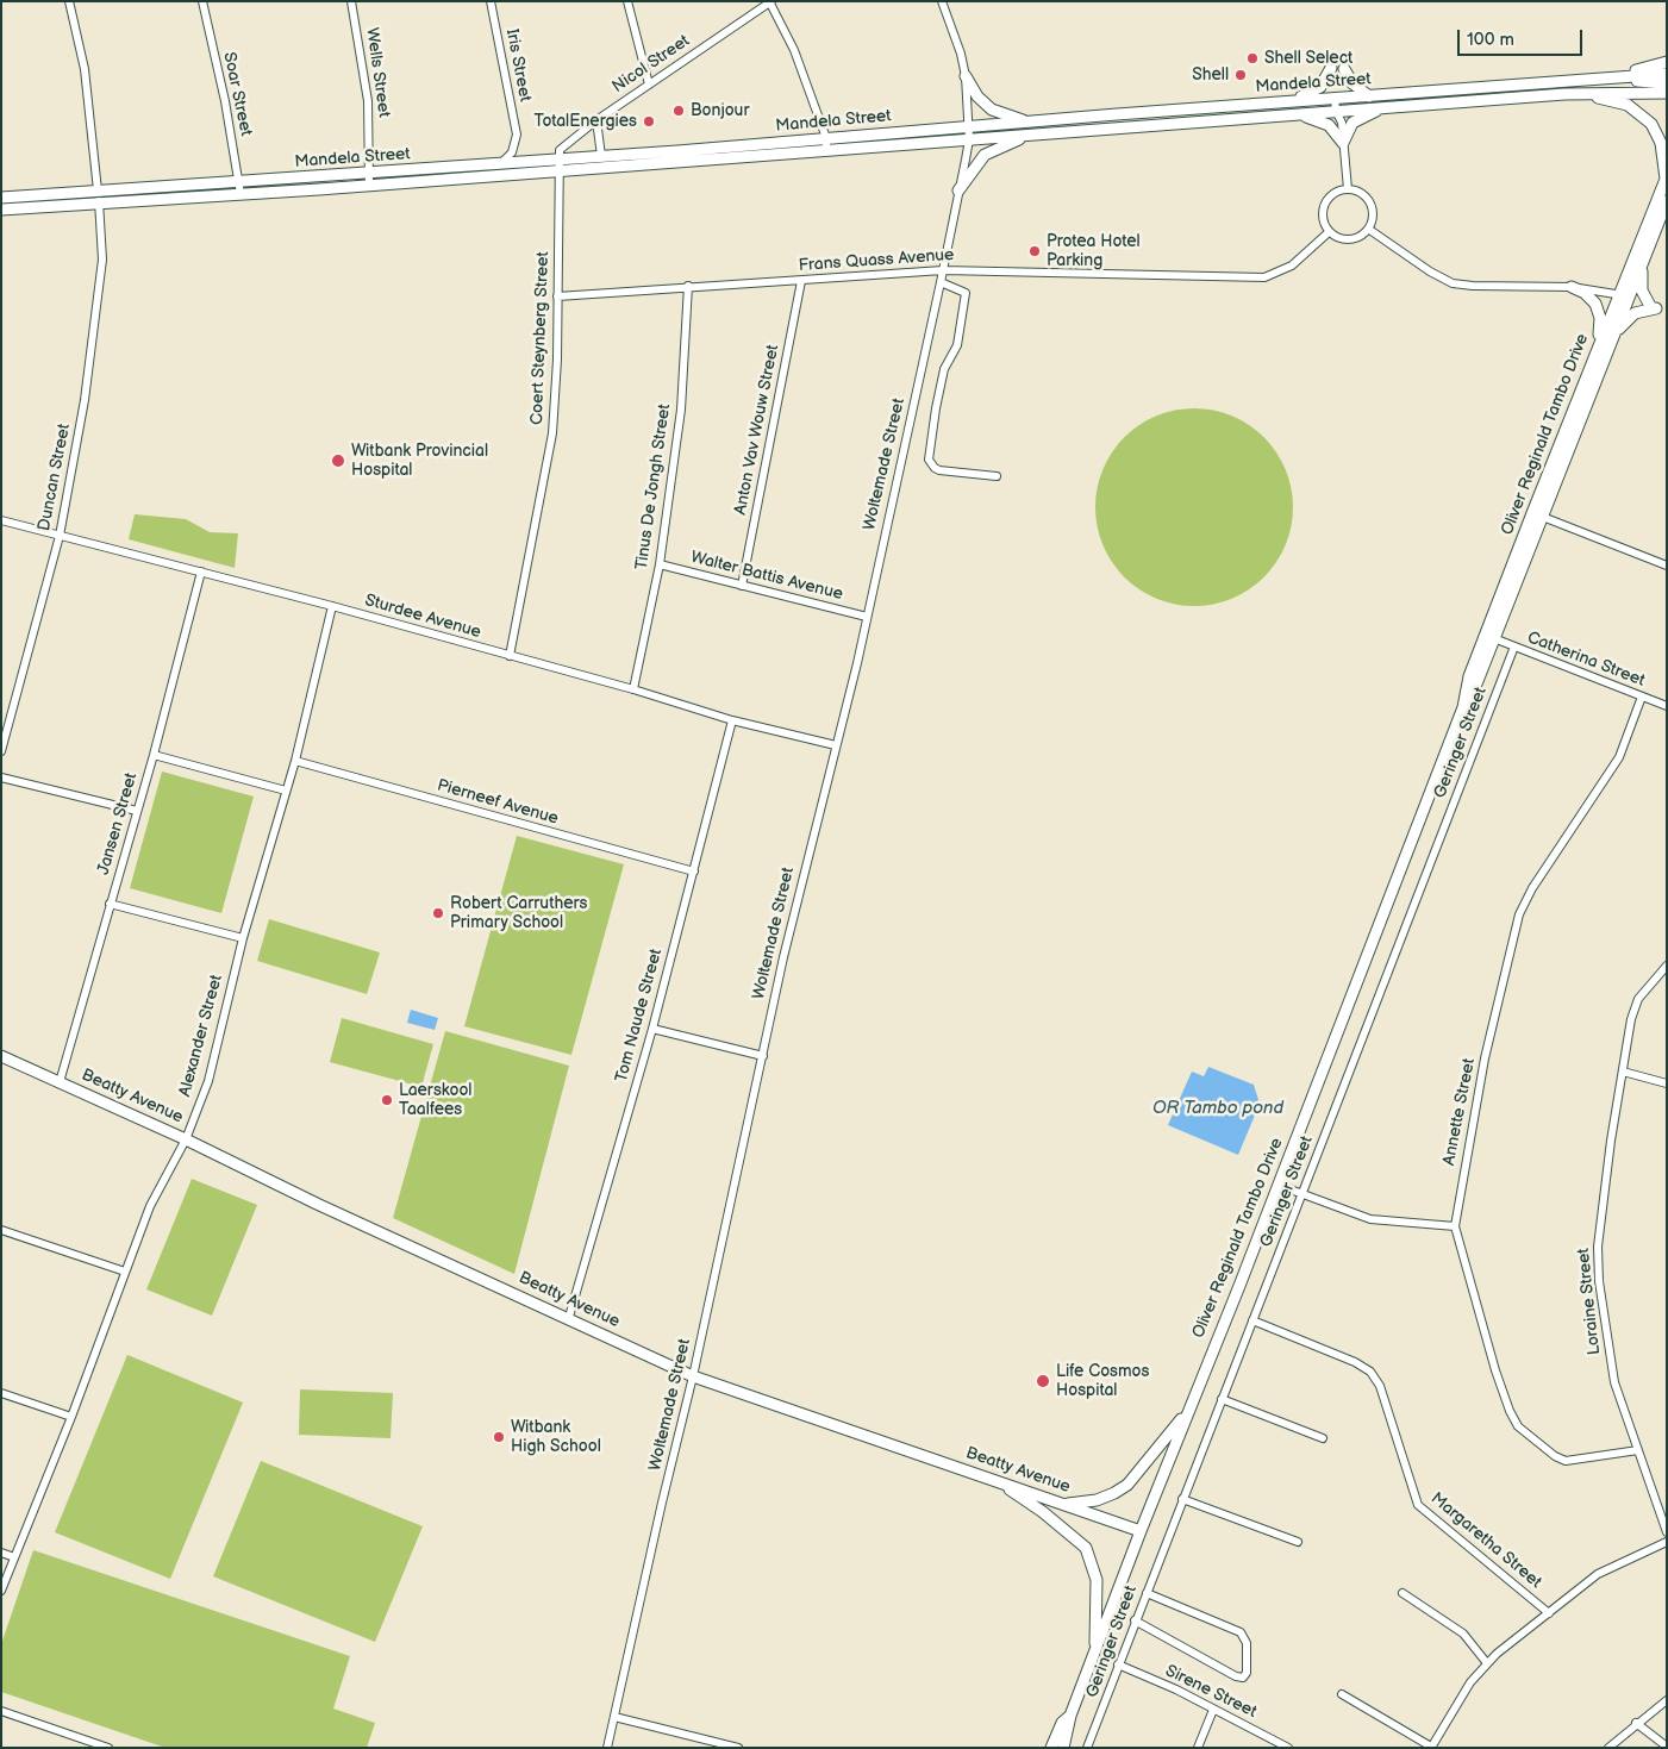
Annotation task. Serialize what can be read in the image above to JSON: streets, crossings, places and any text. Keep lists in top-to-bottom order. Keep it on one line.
{"streets":{"main road":["Mandela Street","Oliver Reginald Tambo Drive","Beatty Avenue"],"street":["Nicol Street","Iris Street","Wells Street","Soar Street","Frans Quass Avenue","Coert Steynberg Street","Anton Vav Wouw Street","Woltemade Street","Duncan Street","Tinus De Jongh Street","Walter Battis Avenue","Sturdee Avenue","Catherina Street","Geringer Street","Pierneef Avenue","Jansen Street","Tom Naude Street","Alexander Street","Annette Street","Loraine Street","Margaretha Street","Sirene Street"]},"crossings":[["Nicol Street","Mandela Street"],["Nicol Street","Coert Steynberg Street"],["Iris Street","Mandela Street"],["Wells Street","Mandela Street"],["Mandela Street","Soar Street"],["Mandela Street","Coert Steynberg Street"],["Mandela Street","Woltemade Street"],["Mandela Street","Duncan Street"],["Frans Quass Avenue","Coert Steynberg Street"],["Frans Quass Avenue","Anton Vav Wouw Street"],["Frans Quass Avenue","Woltemade Street"],["Frans Quass Avenue","Tinus De Jongh Street"],["Coert Steynberg Street","Sturdee Avenue"],["Anton Vav Wouw Street","Walter Battis Avenue"],["Oliver Reginald Tambo Drive","Catherina Street"],["Oliver Reginald Tambo Drive","Beatty Avenue"],["Woltemade Street","Walter Battis Avenue"],["Woltemade Street","Sturdee Avenue"],["Woltemade Street","Beatty Avenue"],["Duncan Street","Sturdee Avenue"],["Tinus De Jongh Street","Walter Battis Avenue"],["Tinus De Jongh Street","Sturdee Avenue"],["Sturdee Avenue","Jansen Street"],["Sturdee Avenue","Tom Naude Street"],["Sturdee Avenue","Alexander Street"],["Catherina Street","Geringer Street"],["Catherina Street","Annette Street"],["Geringer Street","Margaretha Street"],["Geringer Street","Sirene Street"],["Pierneef Avenue","Tom Naude Street"],["Pierneef Avenue","Alexander Street"],["Jansen Street","Beatty Avenue"],["Tom Naude Street","Beatty Avenue"],["Alexander Street","Beatty Avenue"],["Annette Street","Loraine Street"]],"water":["OR Tambo pond"],"places":["Shell Select","Shell","Bonjour","TotalEnergies","Protea Hotel Parking","Witbank Provincial Hospital","Robert Carruthers Primary School","Laerskool Taalfees","Life Cosmos Hospital","Witbank High School"],"scale_bar":"100 m"}
